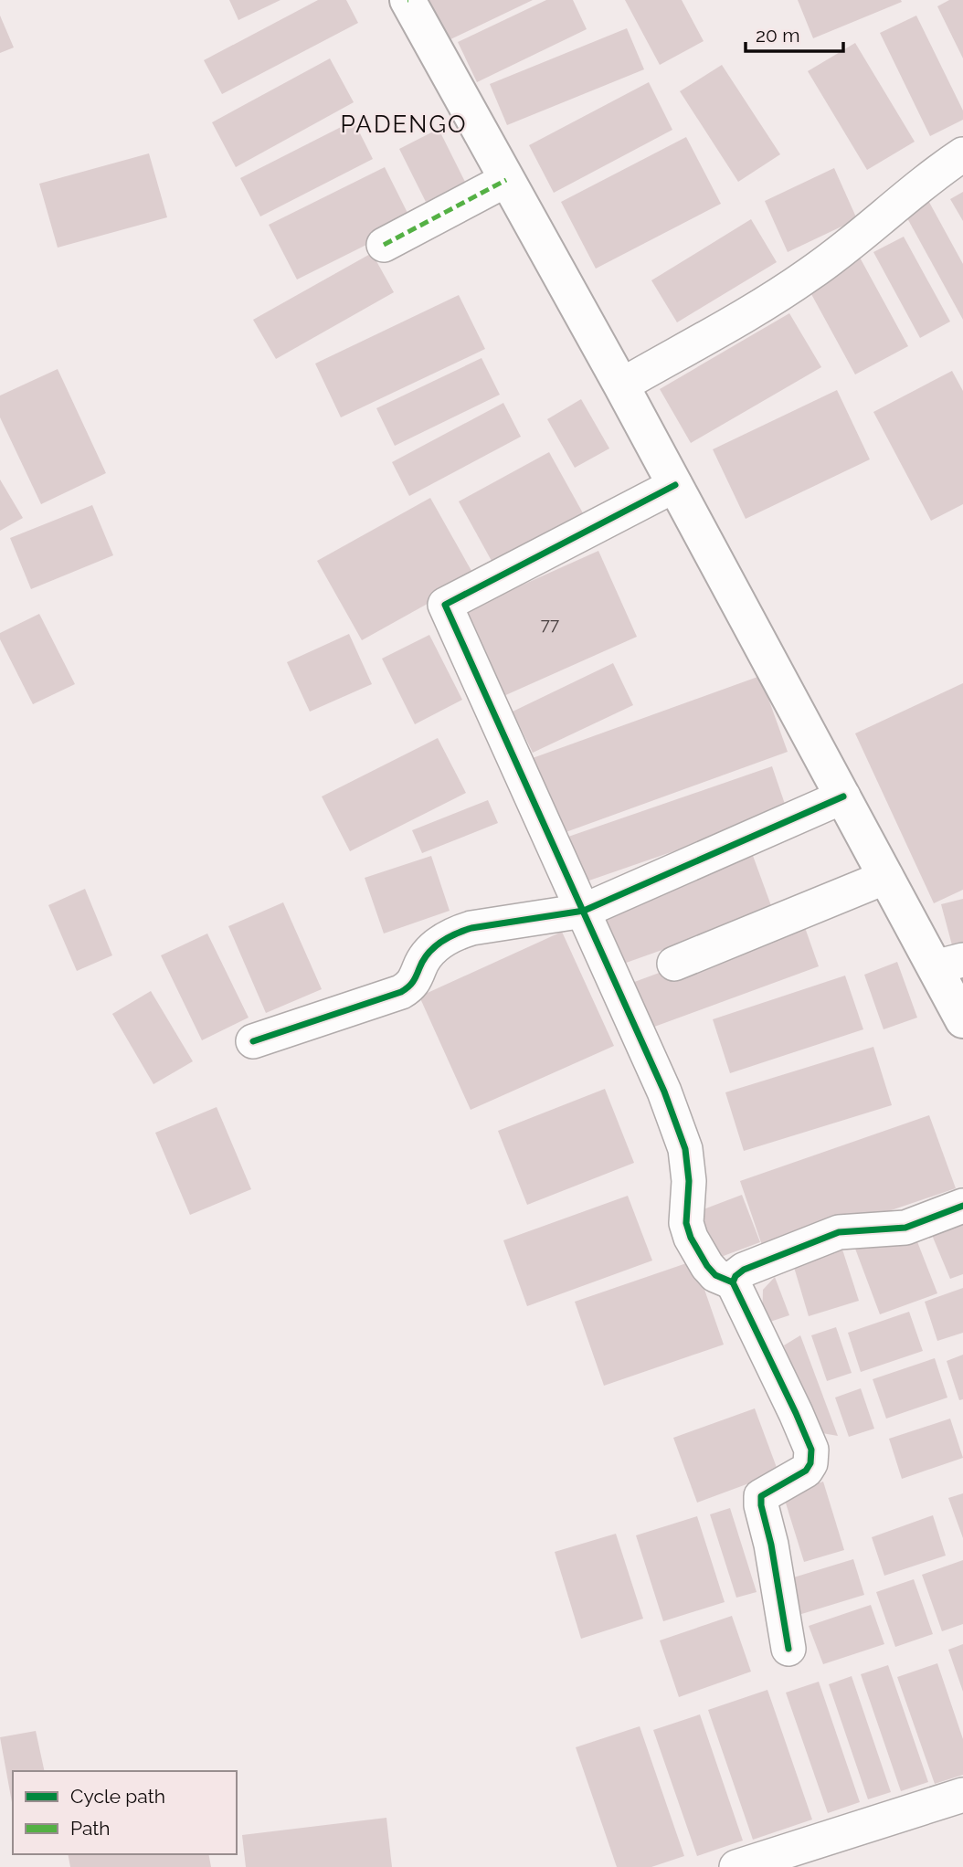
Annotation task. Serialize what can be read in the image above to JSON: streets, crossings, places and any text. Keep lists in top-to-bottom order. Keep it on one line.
{"districts":["PADENGO"],"house_numbers":["77"],"legend":["Cycle path","Path"],"scale_bar":"20 m"}
